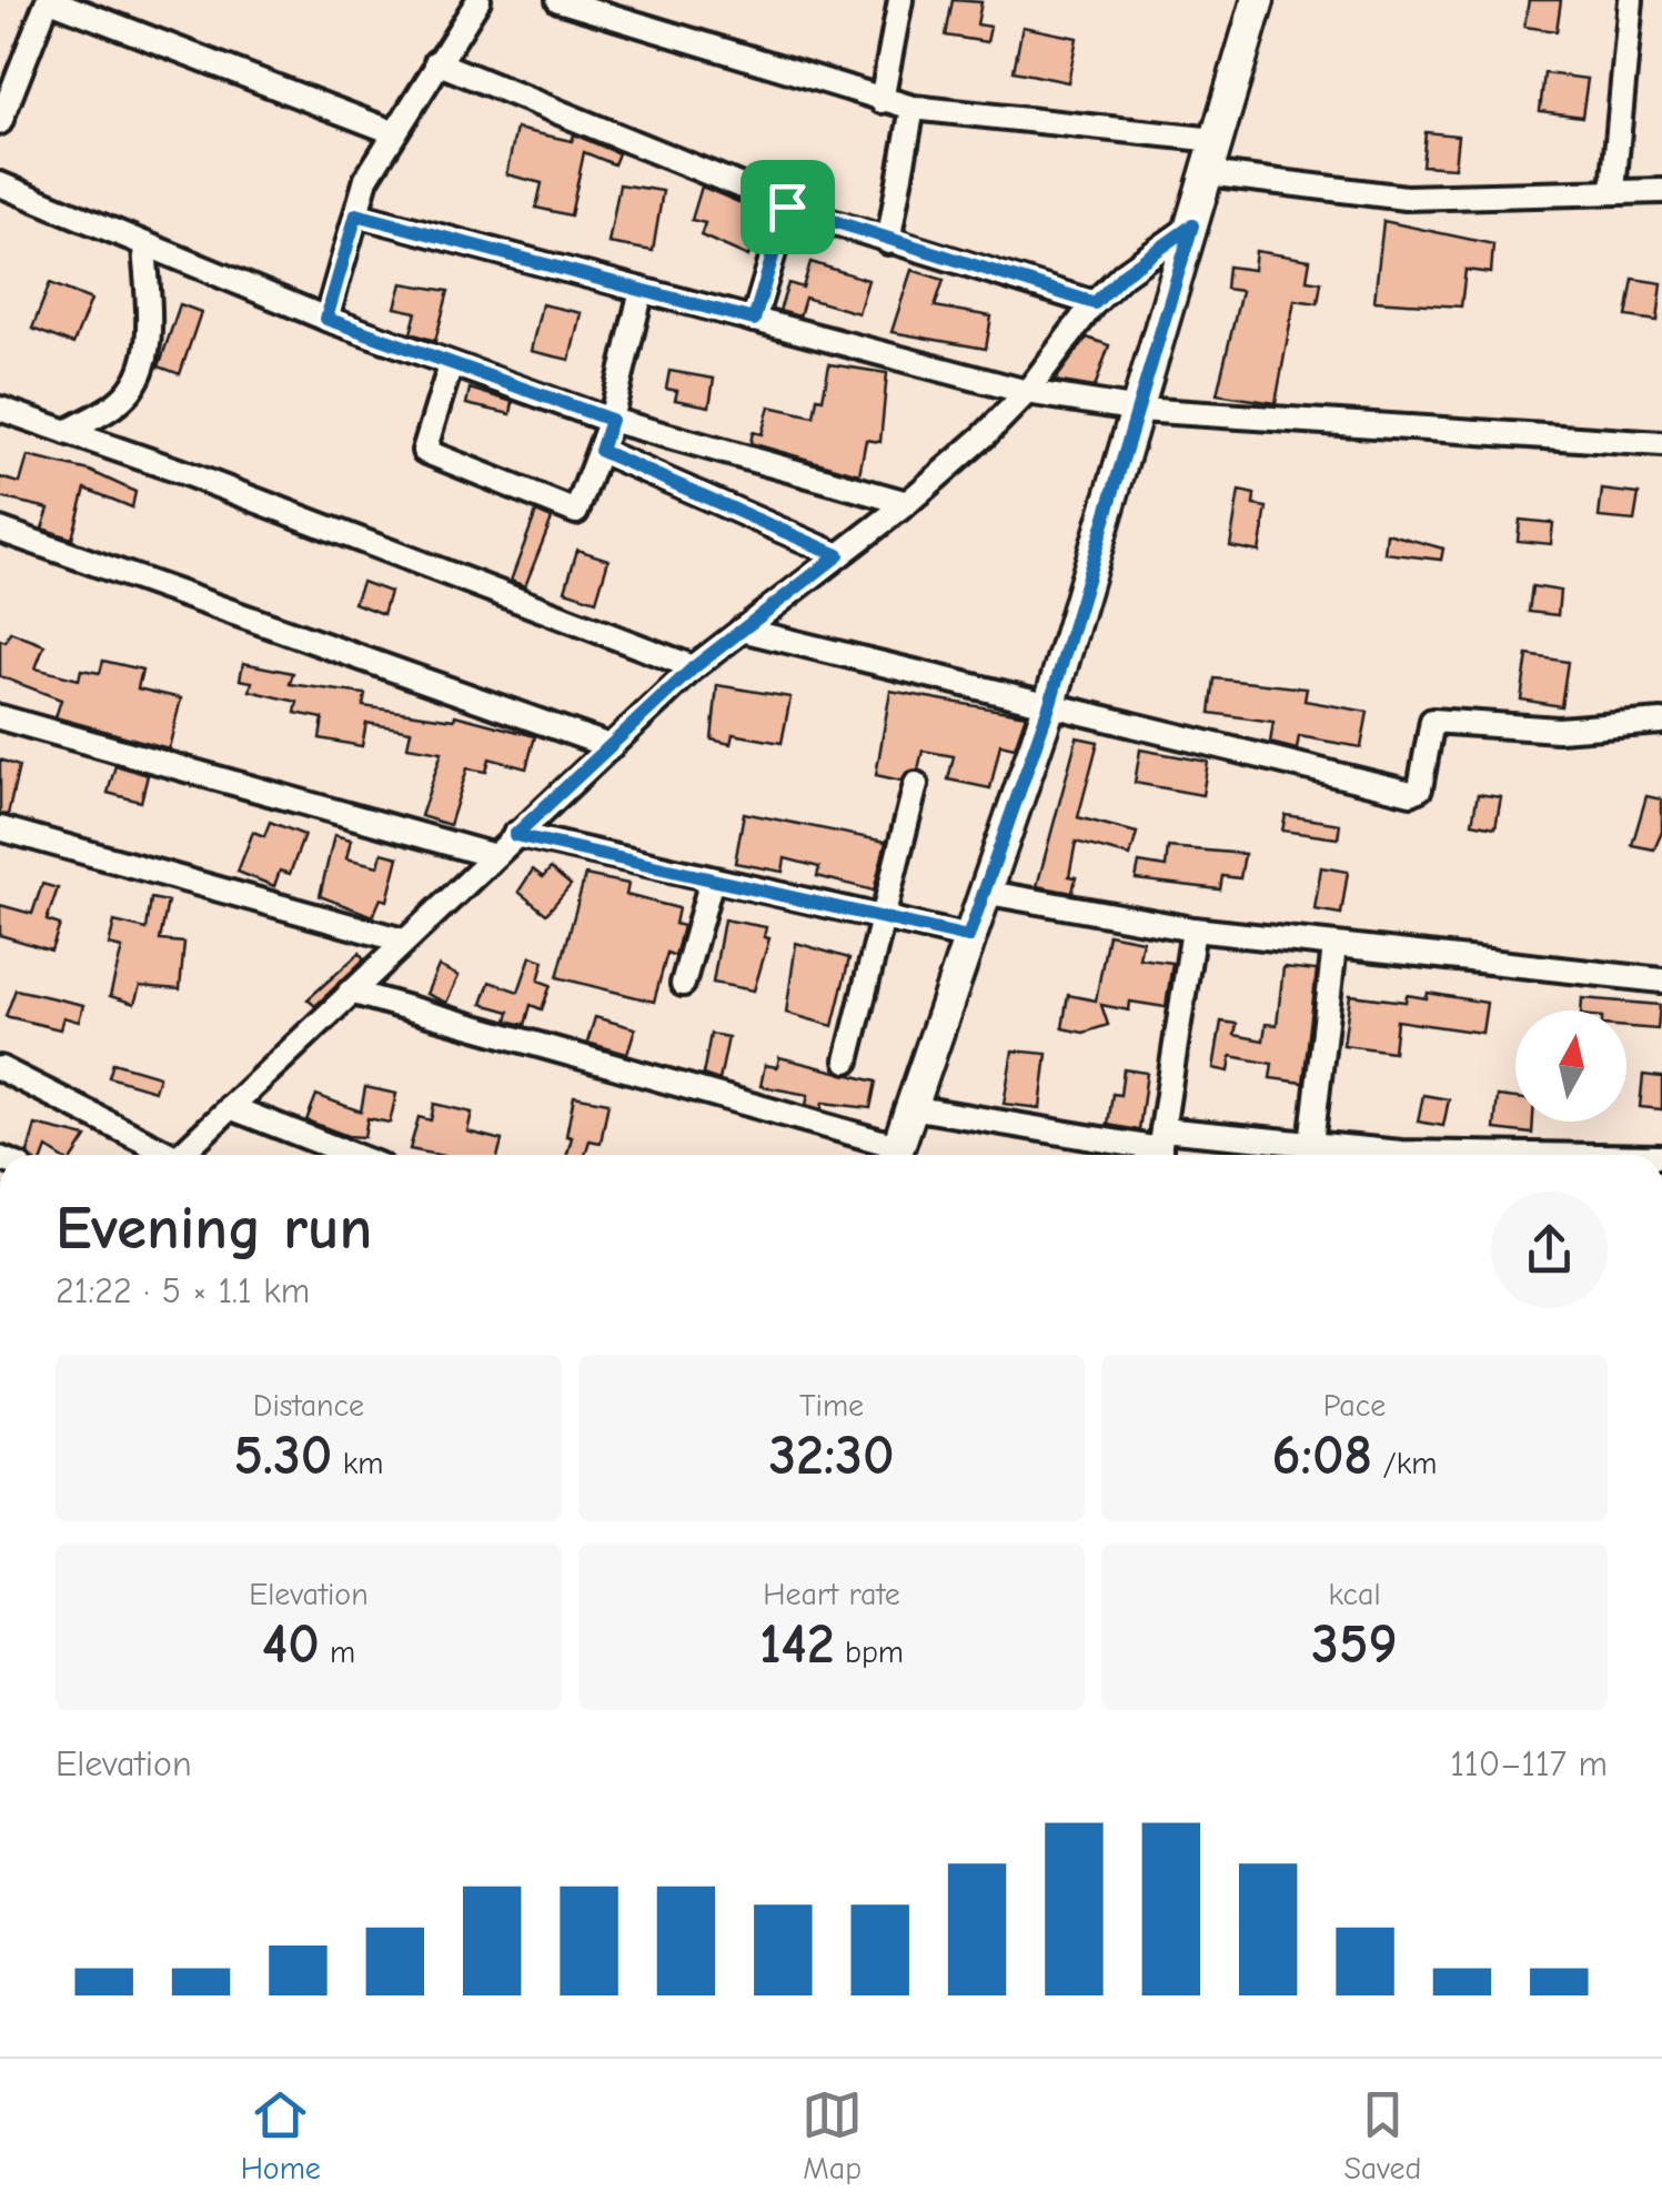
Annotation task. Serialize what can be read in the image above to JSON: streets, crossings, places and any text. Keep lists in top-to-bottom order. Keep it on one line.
{"north":"top","page":{"heading":["Evening run","21:22 · 5 × 1.1 km"],"stats":[["Distance","5.30 km"],["Time","32:30"],["Pace","6:08 /km"],["Elevation","40 m"],["Heart rate","142 bpm"],["kcal","359"]],"chart":["Elevation","110–117 m"],"tabs":["Home","Map","Saved"]}}
